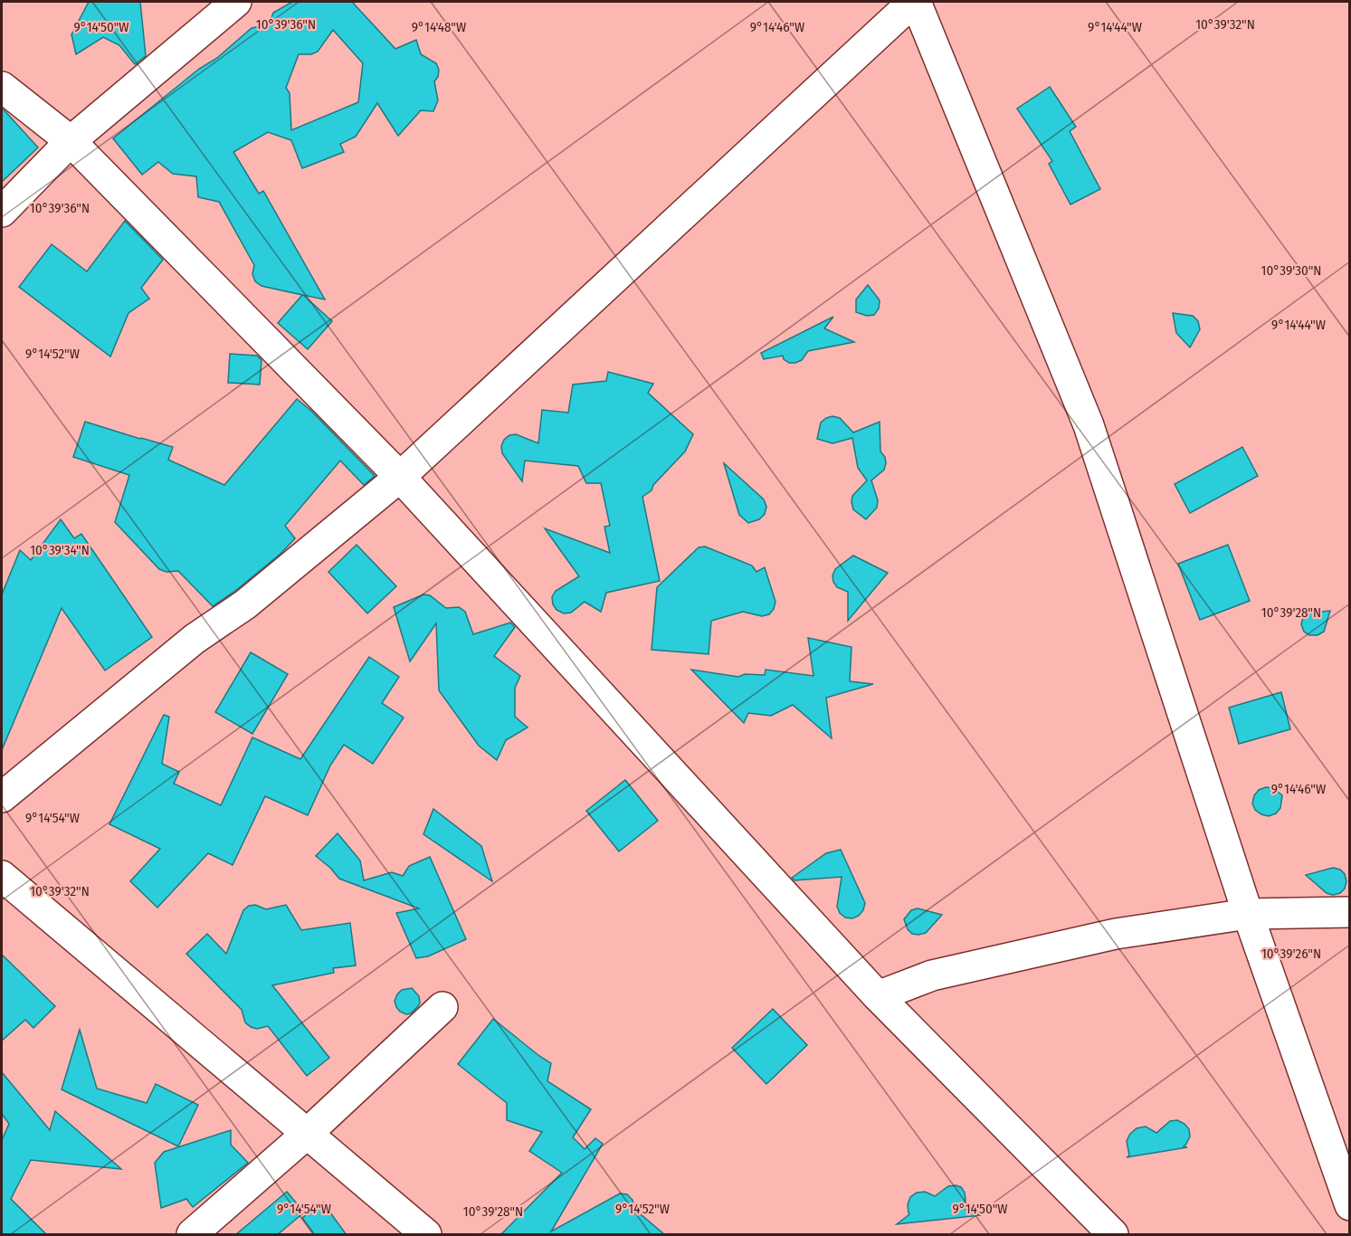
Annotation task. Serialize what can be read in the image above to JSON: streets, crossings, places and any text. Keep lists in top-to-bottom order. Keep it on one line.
{"coordinates":["10°39'36\"N","10°39'32\"N","9°14'50\"W","9°14'48\"W","9°14'46\"W","9°14'44\"W","10°39'30\"N","9°14'52\"W","10°39'34\"N","10°39'28\"N","9°14'54\"W","10°39'26\"N"]}
